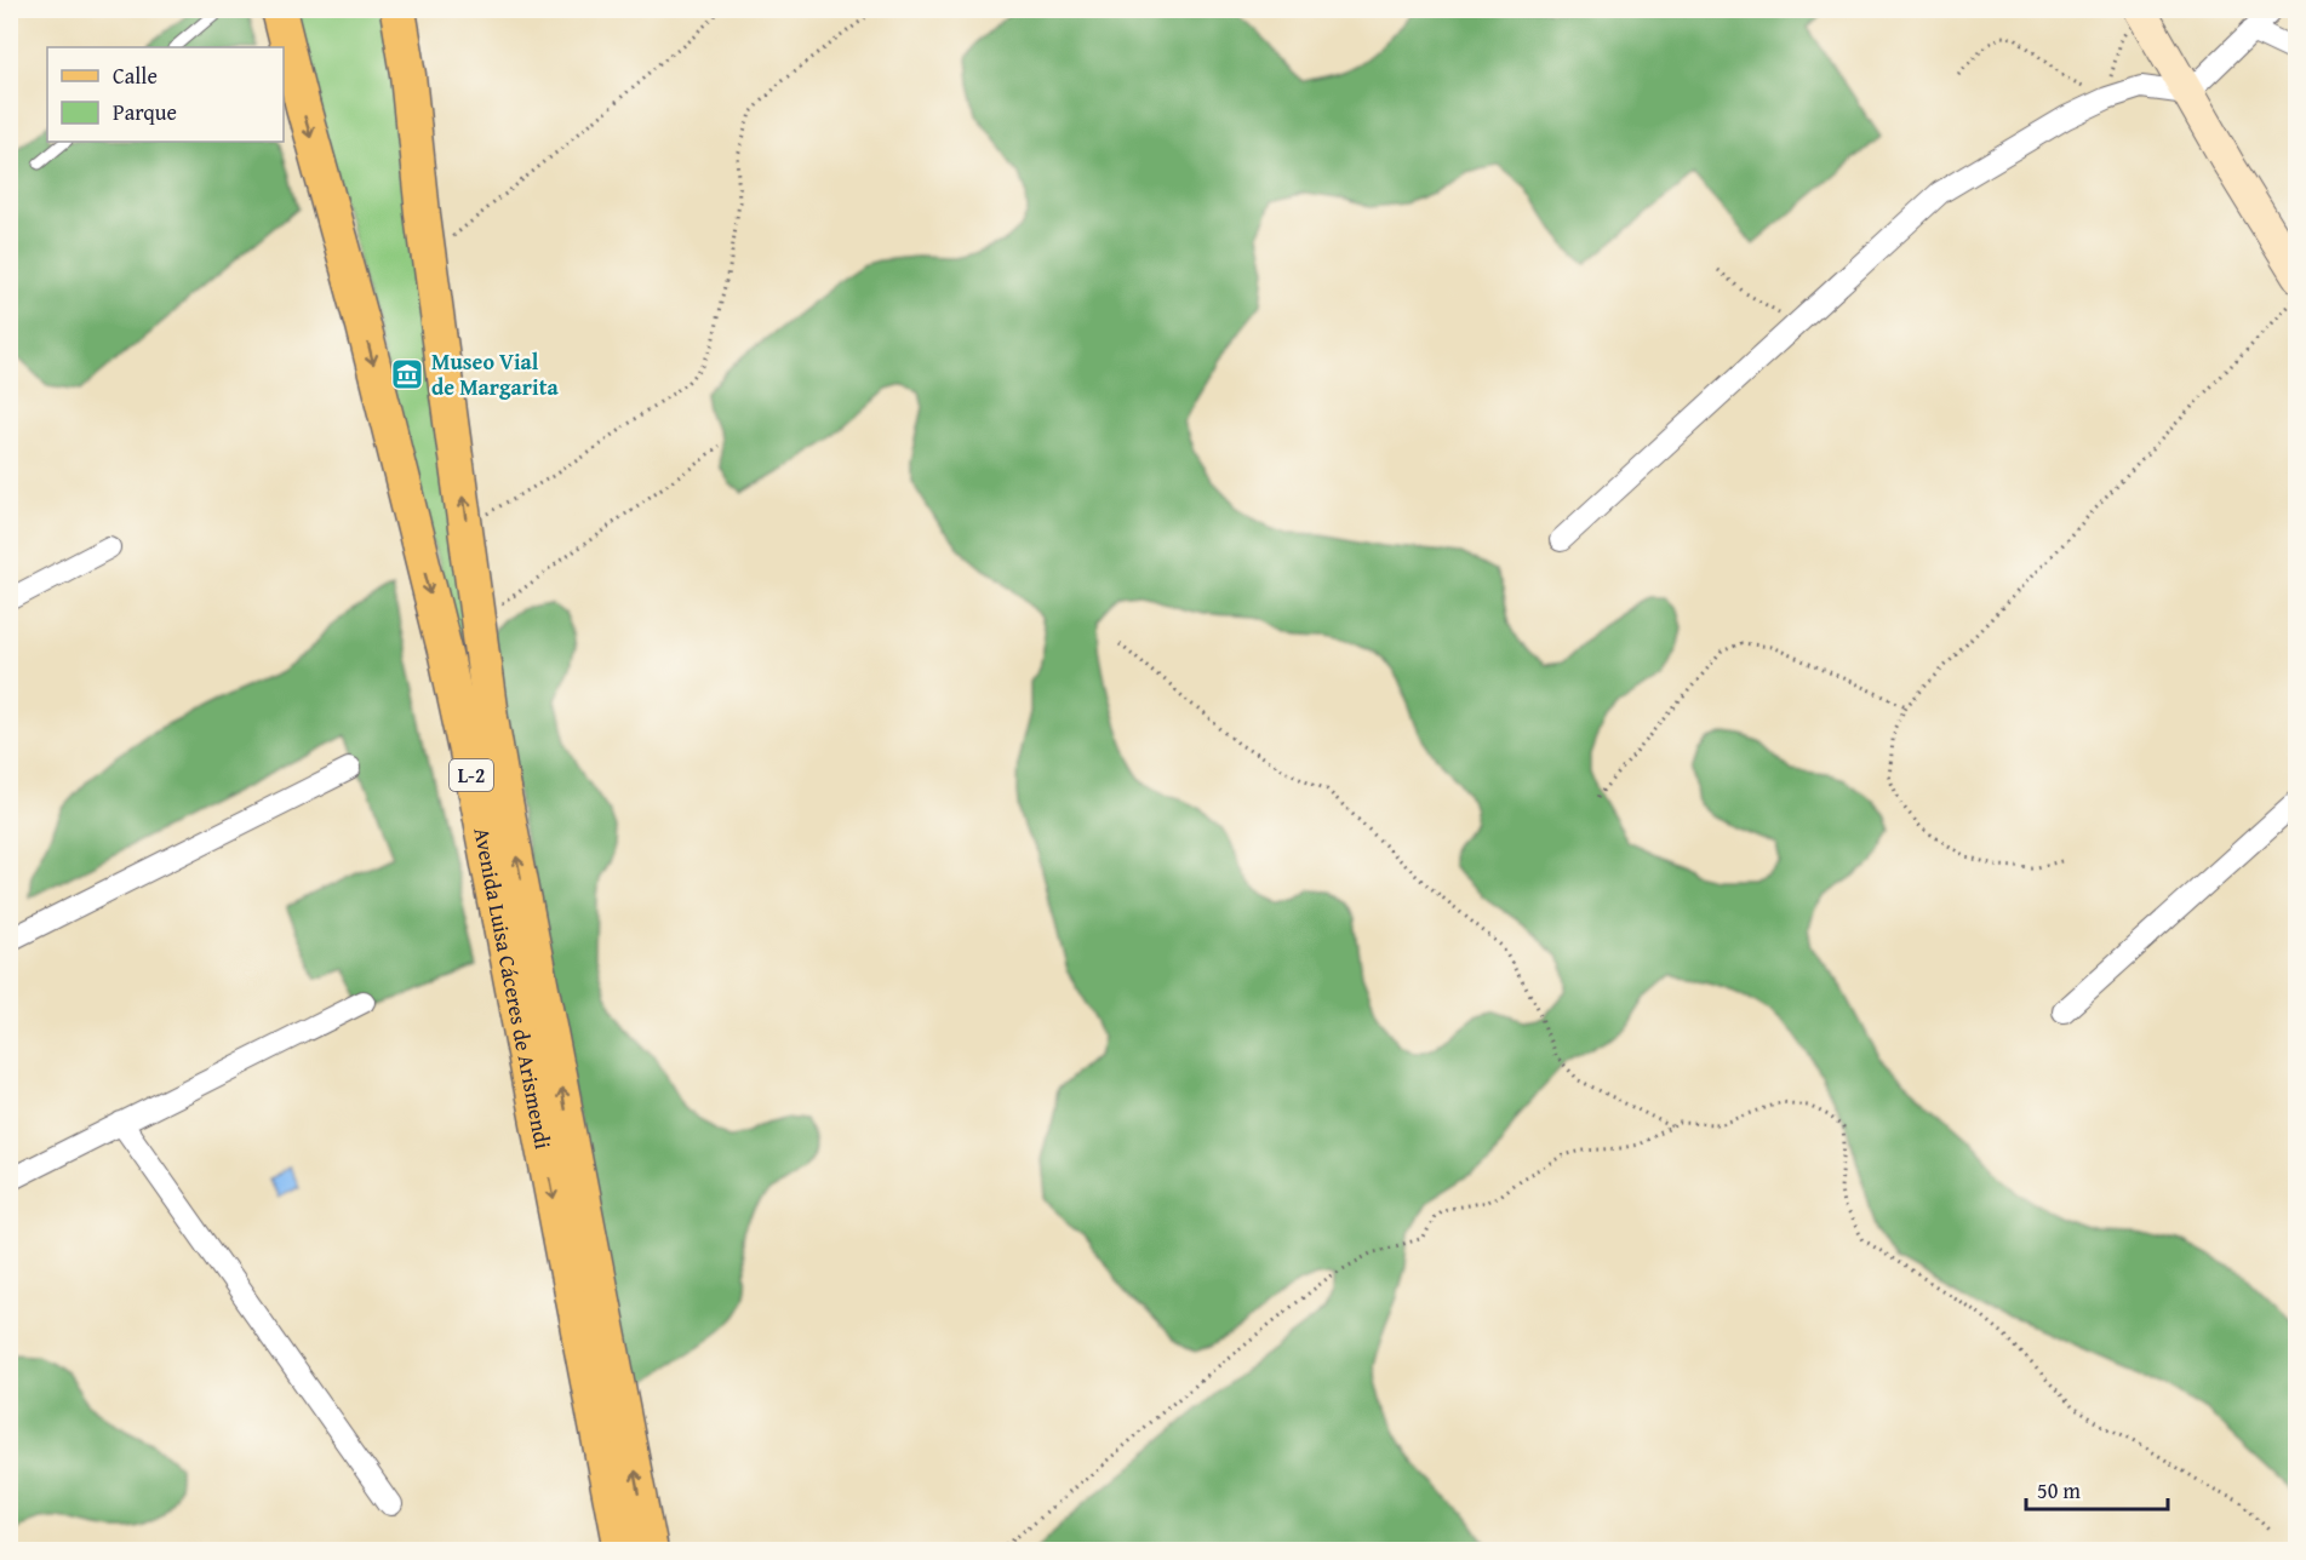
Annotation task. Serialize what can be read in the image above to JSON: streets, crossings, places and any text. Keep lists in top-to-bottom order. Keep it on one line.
{"streets":{"main road":["L-2","Avenida Luisa Cáceres de Arismendi"]},"places":{"museum":["Museo Vial de Margarita"]},"legend":["Calle","Parque"],"scale_bar":"50 m"}
